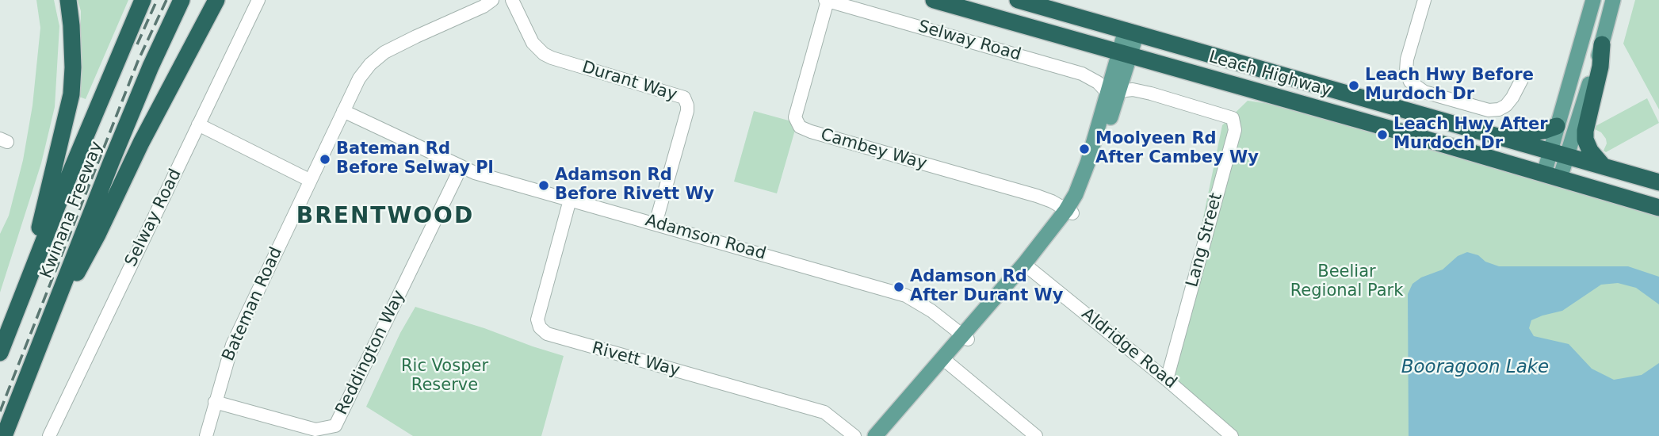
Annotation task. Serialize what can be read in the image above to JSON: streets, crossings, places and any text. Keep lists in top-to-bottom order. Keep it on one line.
{"streets":{"highway":["Leach Highway","Kwinana Freeway"],"street":["Selway Road","Durant Way","Cambey Way","Adamson Road","Lang Street","Bateman Road","Aldridge Road","Reddington Way","Rivett Way"]},"crossings":[["Selway Road","Cambey Way"],["Selway Road","Lang Street"],["Durant Way","Adamson Road"],["Adamson Road","Bateman Road"],["Adamson Road","Reddington Way"],["Adamson Road","Rivett Way"],["Lang Street","Aldridge Road"],["Bateman Road","Reddington Way"]],"districts":["BRENTWOOD"],"water":["Booragoon Lake"],"parks":["Beeliar Regional Park","Ric Vosper Reserve"],"places":["Leach Hwy Before Murdoch Dr","Leach Hwy After Murdoch Dr","Moolyeen Rd After Cambey Wy","Bateman Rd Before Selway Pl","Adamson Rd Before Rivett Wy","Adamson Rd After Durant Wy"]}
